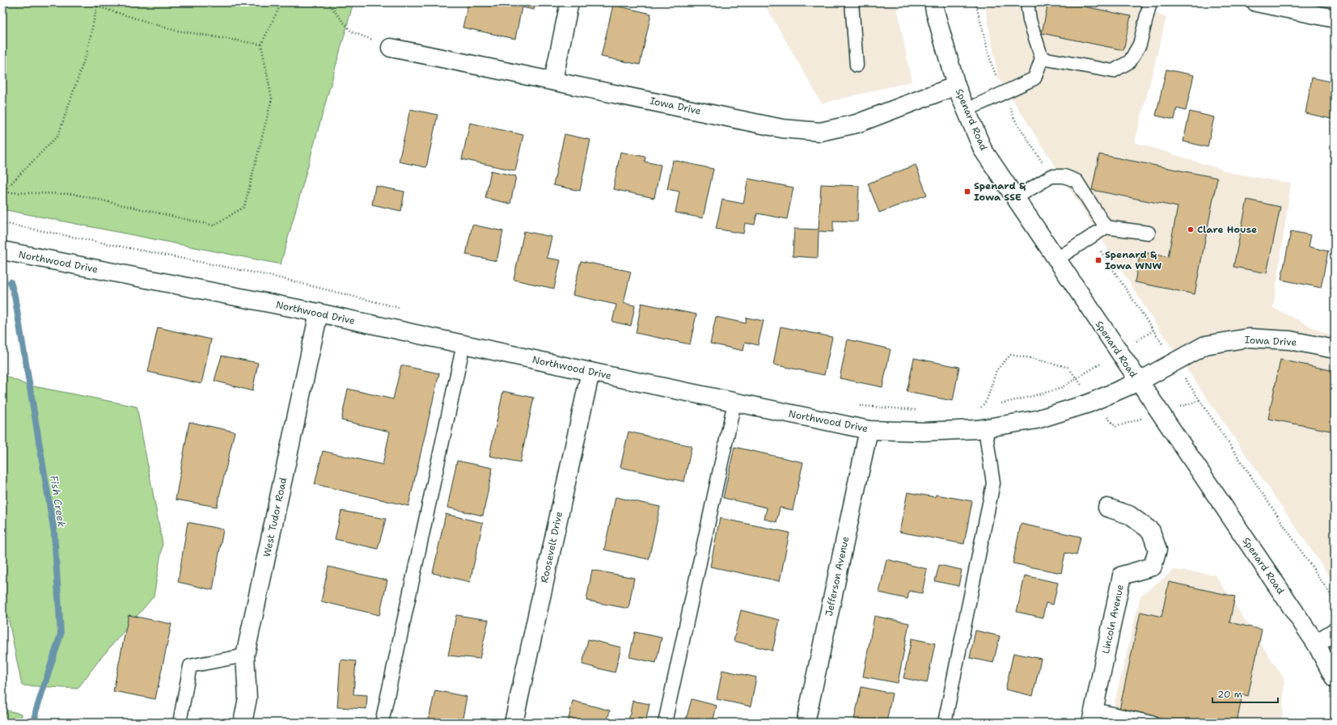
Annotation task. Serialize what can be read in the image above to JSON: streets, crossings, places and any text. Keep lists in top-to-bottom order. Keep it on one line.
{"streets":{"street":["Iowa Drive","Spenard Road","Northwood Drive","West Tudor Road","Roosevelt Drive","Jefferson Avenue","Lincoln Avenue"]},"crossings":[["Iowa Drive","Spenard Road"],["Iowa Drive","Northwood Drive"],["Spenard Road","Northwood Drive"],["Northwood Drive","West Tudor Road"],["Northwood Drive","Roosevelt Drive"],["Northwood Drive","Jefferson Avenue"]],"water":["Fish Creek"],"places":{"transit":["Spenard & Iowa SSE","Spenard & Iowa WNW"],"other":["Clare House"]},"scale_bar":"20 m"}
